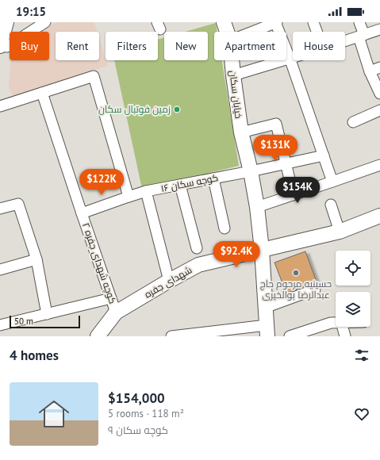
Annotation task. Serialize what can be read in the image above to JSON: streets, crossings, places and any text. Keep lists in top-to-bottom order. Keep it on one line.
{"streets":{"street":["خیابان سکان","کوچه سکان ۱۶","کوچه شهدای جفره ۲","شهدای جفره"]},"crossings":[["خیابان سکان","کوچه سکان ۱۶"],["خیابان سکان","شهدای جفره"],["کوچه سکان ۱۶","کوچه شهدای جفره ۲"],["کوچه شهدای جفره ۲","شهدای جفره"]],"places":["زمین فوتبال سکان","حسینیه مرحوم حاج عبدالرضا بوالخیری"],"scale_bar":"50 m","page":{"status":"19:15","chip":["Buy","Rent","Filters","New","Apartment","House"],"price":["$131K","$122K","$154K","$92.4K"],"scale":"50 m","heading":"4 homes","list":[{"name":"$154,000","note":"5 rooms · 118 m² · کوچه سکان ۹"}]}}
